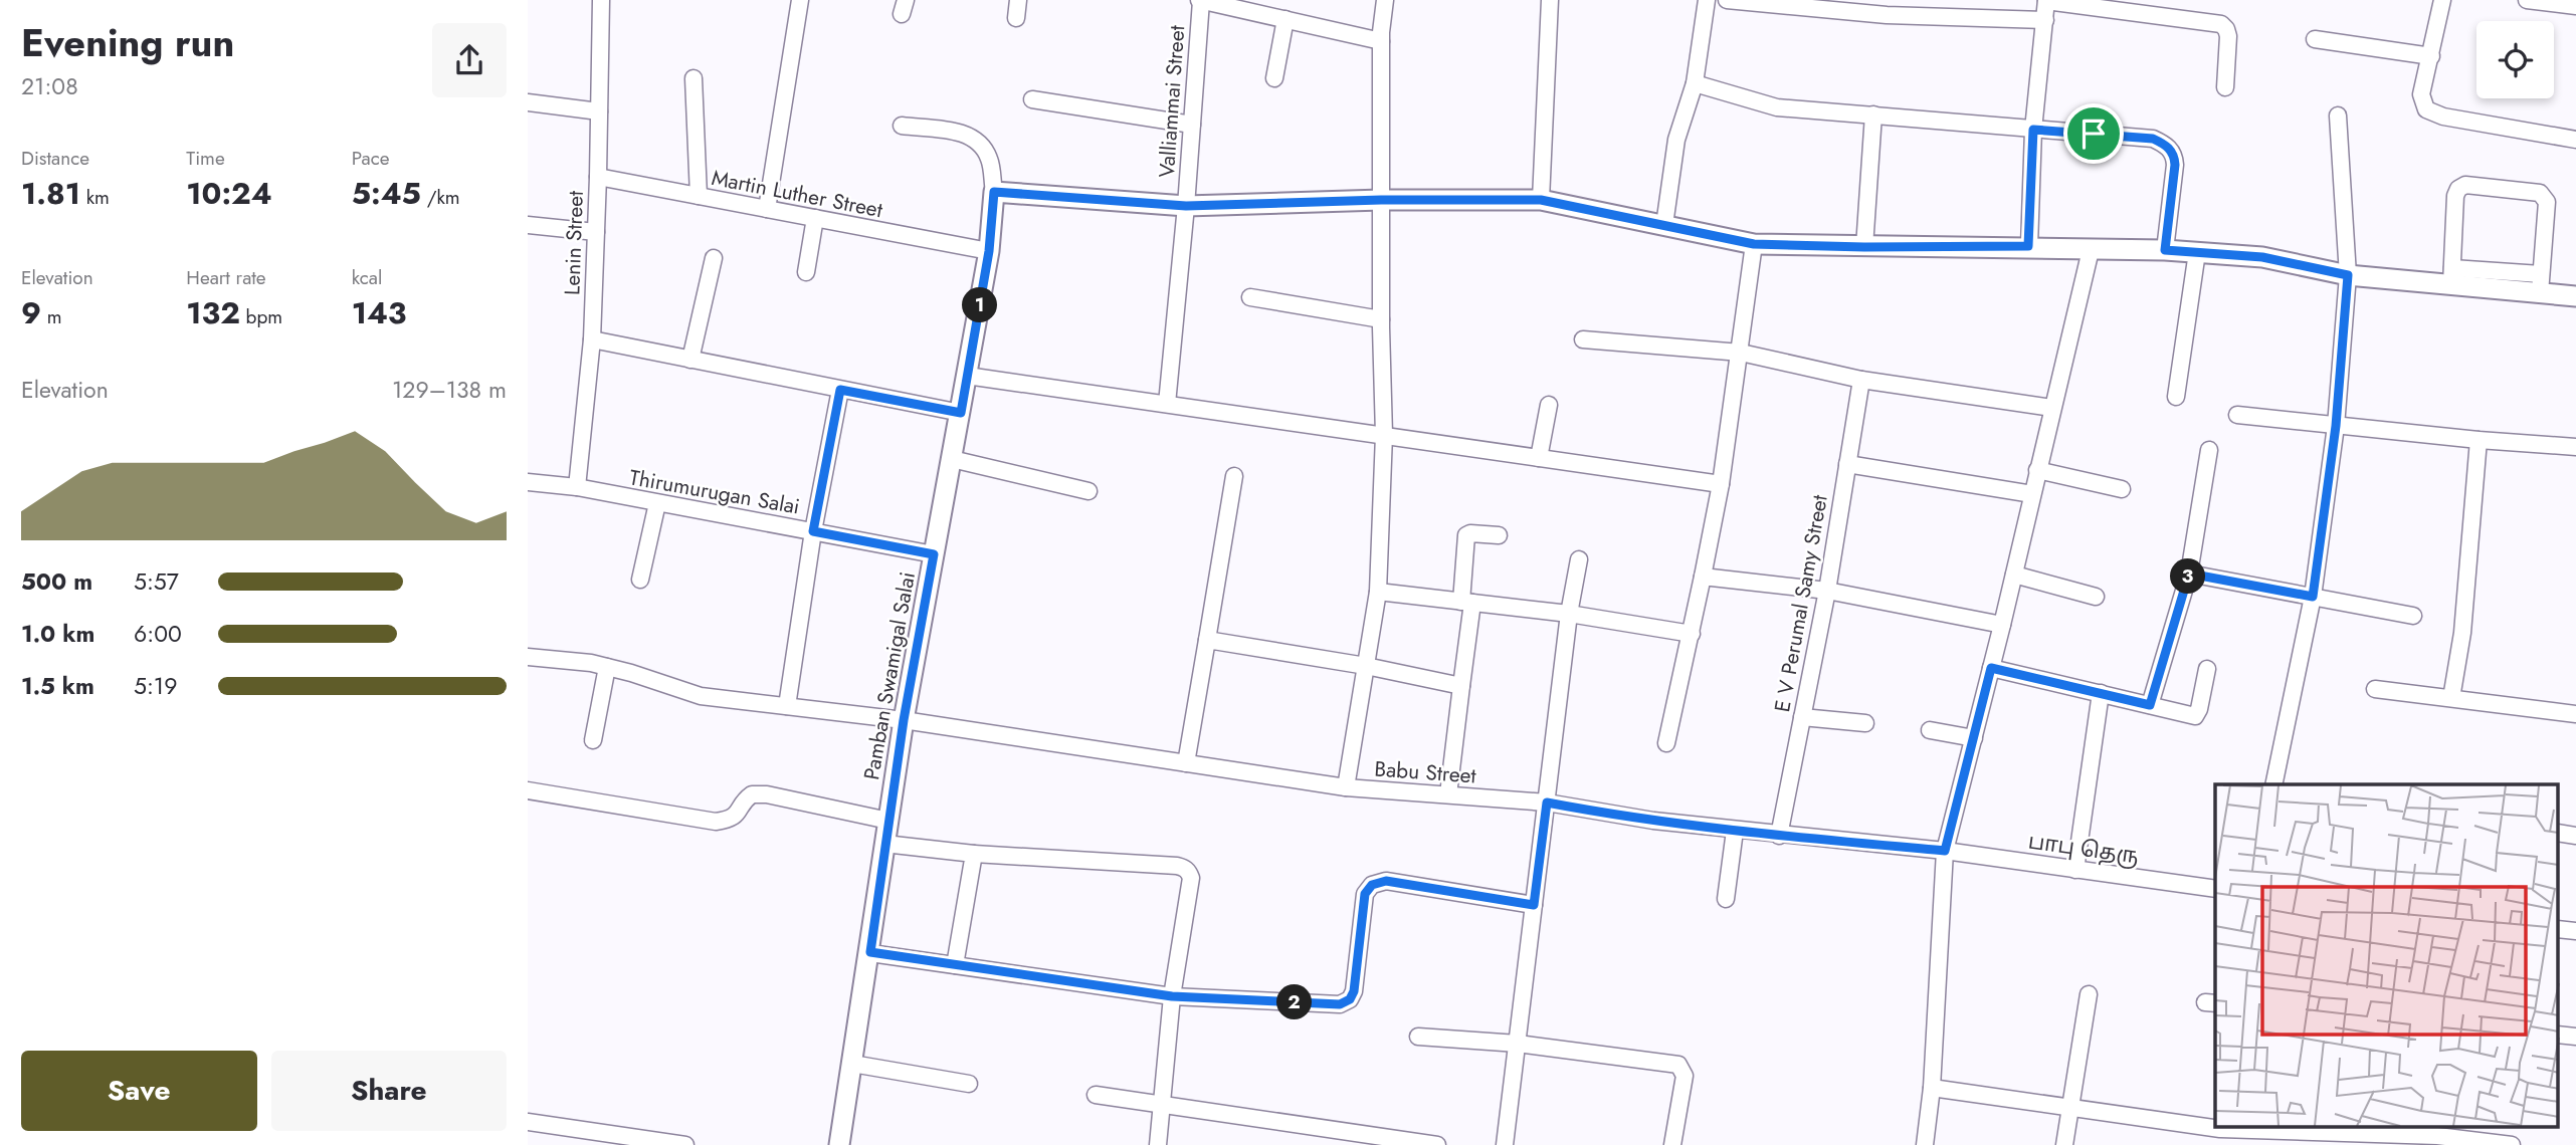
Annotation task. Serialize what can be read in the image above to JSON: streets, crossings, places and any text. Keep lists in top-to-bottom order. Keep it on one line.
{"streets":{"street":["Valliammai Street","Martin Luther Street","Lenin Street","Thirumurugan Salai","E V Perumal Samy Street","Pamban Swamigal Salai","Babu Street","பாபு தெரு"]},"crossings":[["Martin Luther Street","Lenin Street"],["Martin Luther Street","Pamban Swamigal Salai"],["Lenin Street","Thirumurugan Salai"],["Thirumurugan Salai","Pamban Swamigal Salai"],["E V Perumal Samy Street","Babu Street"],["Pamban Swamigal Salai","Babu Street"],["Babu Street","பாபு தெரு"]],"page":{"heading":["Evening run","21:08"],"stats":[["Distance","1.81 km"],["Time","10:24"],["Pace","5:45 /km"],["Elevation","9 m"],["Heart rate","132 bpm"],["kcal","143"]],"pins":["1","3","2"],"chart":["Elevation","129–138 m"],"list":[{"name":"500 m","note":"5:57"},{"name":"1.0 km","note":"6:00"},{"name":"1.5 km","note":"5:19"}],"buttons":["Save","Share"]}}
